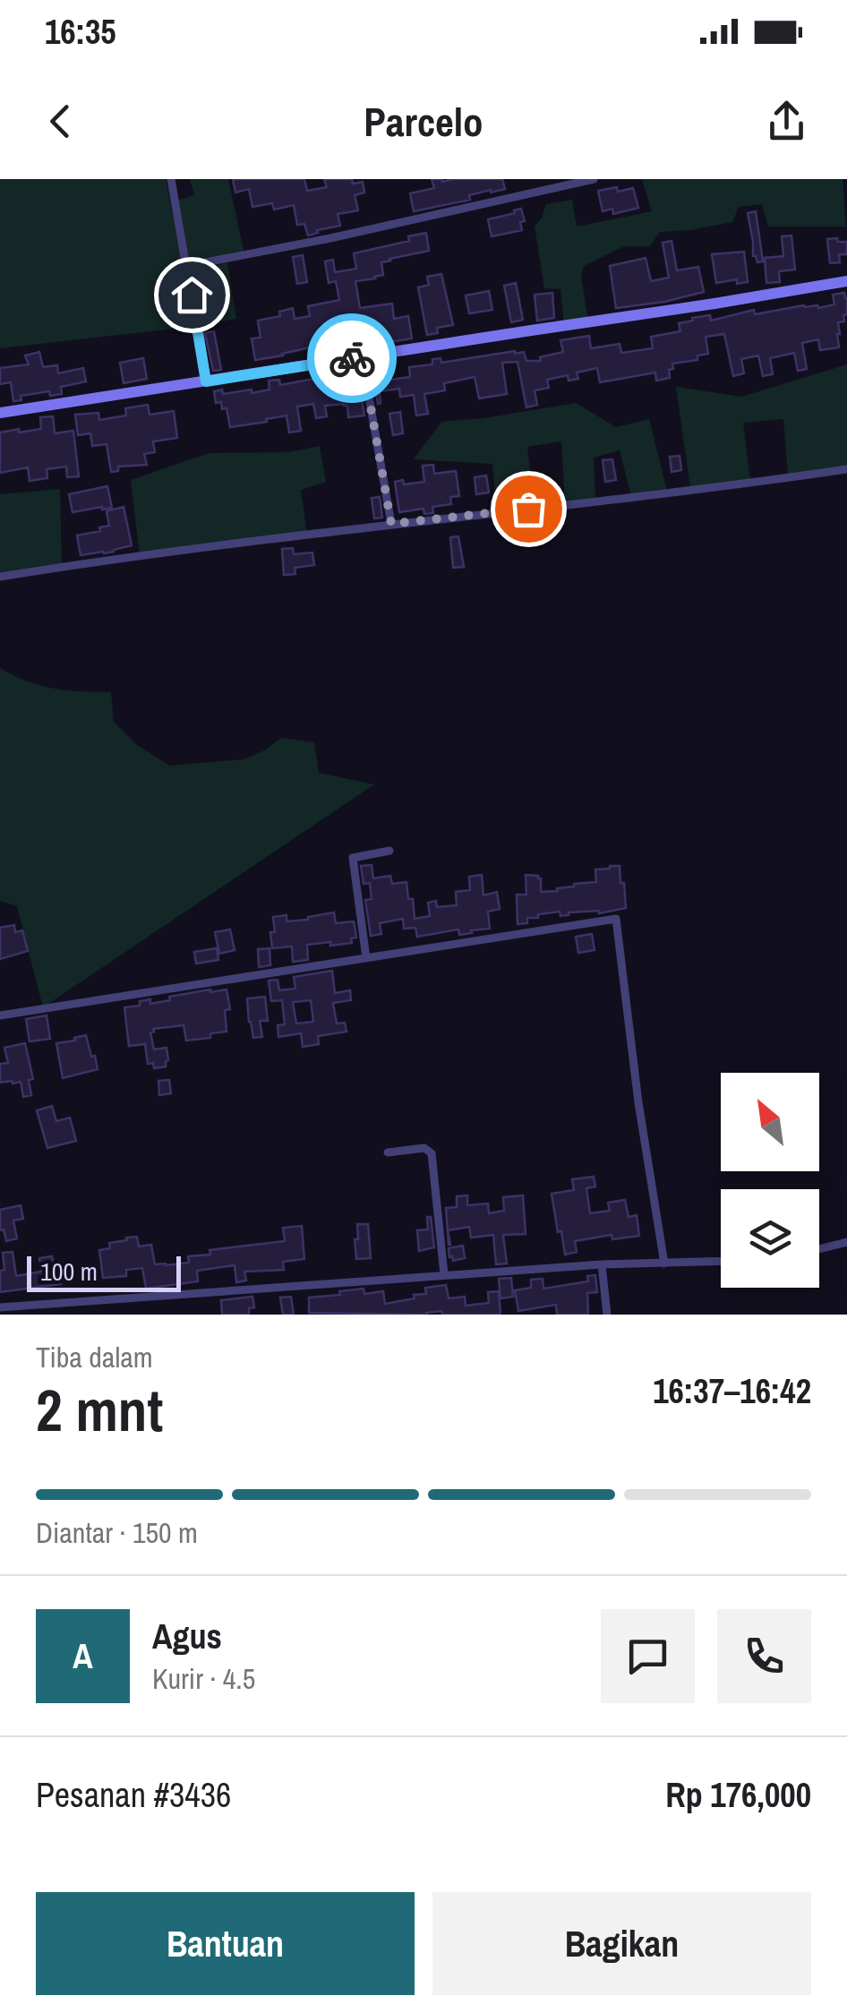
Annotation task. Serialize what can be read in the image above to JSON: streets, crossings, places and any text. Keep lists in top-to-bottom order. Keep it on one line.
{"scale_bar":"100 m","north":"top left","page":{"status":"16:35","header":"Parcelo","scale":"100 m","heading":["2 mnt","Tiba dalam","16:37–16:42"],"panel":["Agus","Kurir · 4.5","Pesanan #3436","Rp 176,000"],"bar":"Diantar · 150 m","round":"A","buttons":["Bantuan","Bagikan"]}}
